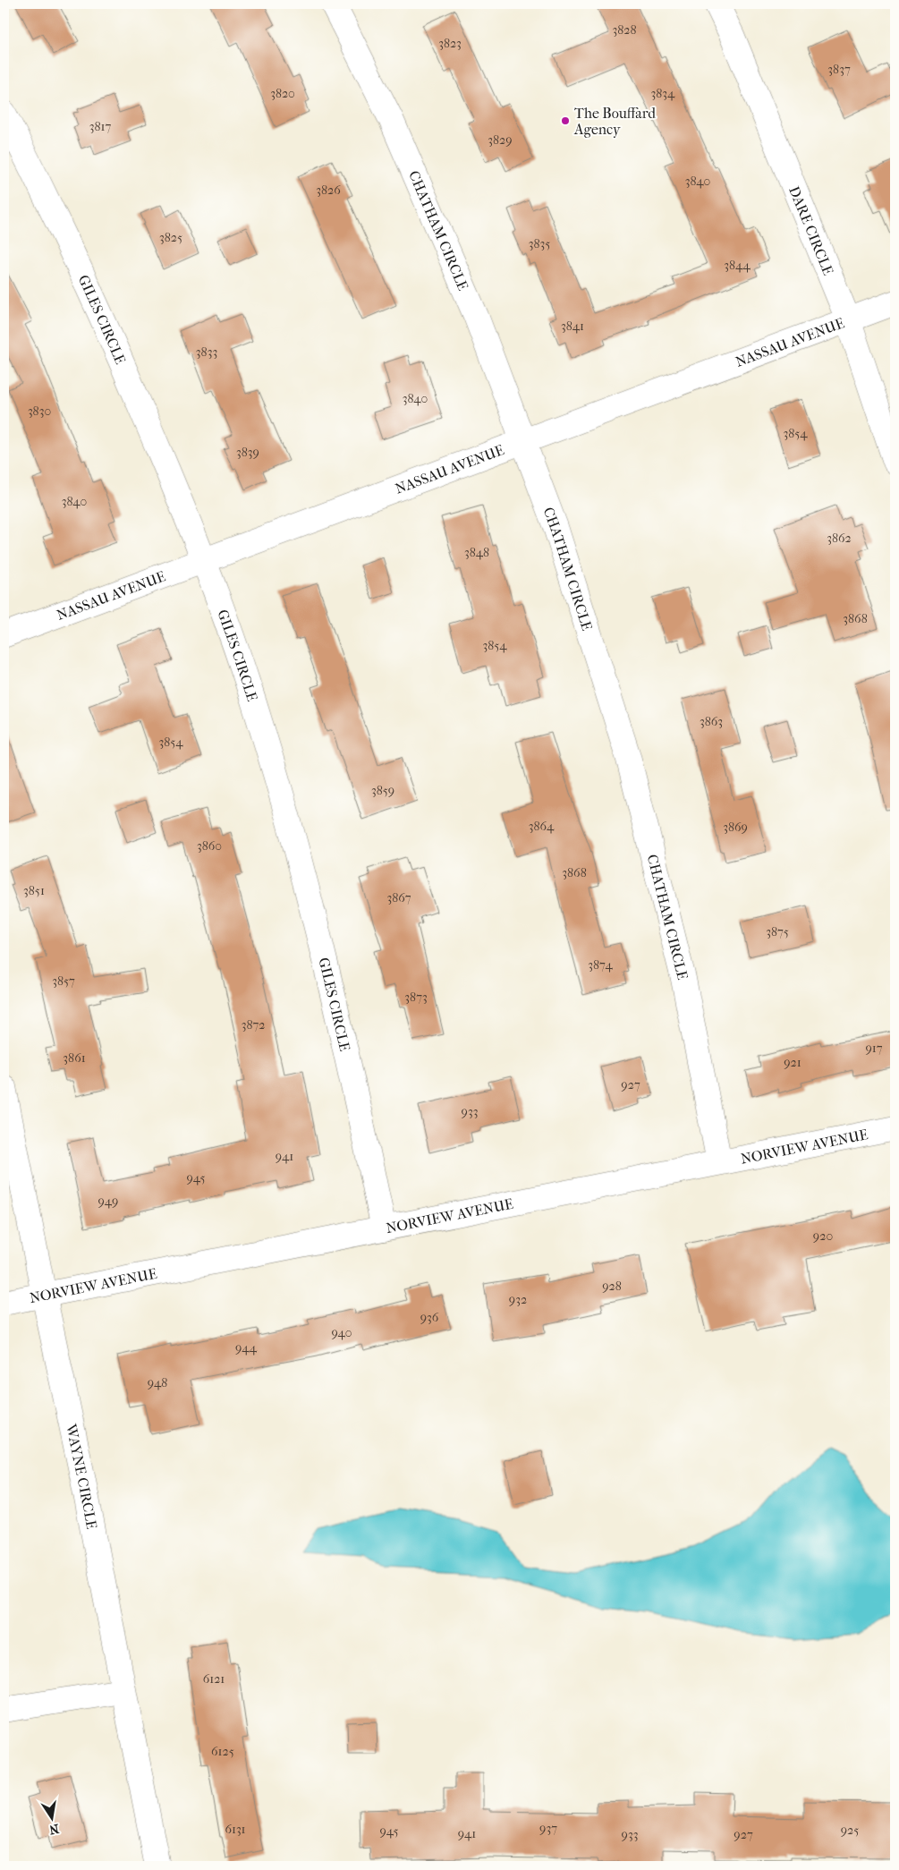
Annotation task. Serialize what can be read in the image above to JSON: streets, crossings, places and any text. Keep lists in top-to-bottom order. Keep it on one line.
{"streets":{"street":["CHATHAM CIRCLE","DARE CIRCLE","GILES CIRCLE","NASSAU AVENUE","NORVIEW AVENUE","WAYNE CIRCLE"]},"crossings":[["CHATHAM CIRCLE","NASSAU AVENUE"],["CHATHAM CIRCLE","NORVIEW AVENUE"],["DARE CIRCLE","NASSAU AVENUE"],["GILES CIRCLE","NASSAU AVENUE"],["GILES CIRCLE","NORVIEW AVENUE"],["NORVIEW AVENUE","WAYNE CIRCLE"]],"places":["The Bouffard Agency"],"house_numbers":["3828","3823","3837","3820","3834","3817","3829","3840","3826","3825","3835","3844","3841","3833","3840","3830","3854","3839","3840","3862","3848","3868","3854","3863","3854","3859","3864","3869","3860","3868","3851","3867","3875","3874","3857","3873","3872","917","3861","921","927","933","941","945","949","920","928","932","936","940","944","948","6121","6125","937","6131","925","945","941","933","927"],"north":"bottom"}
